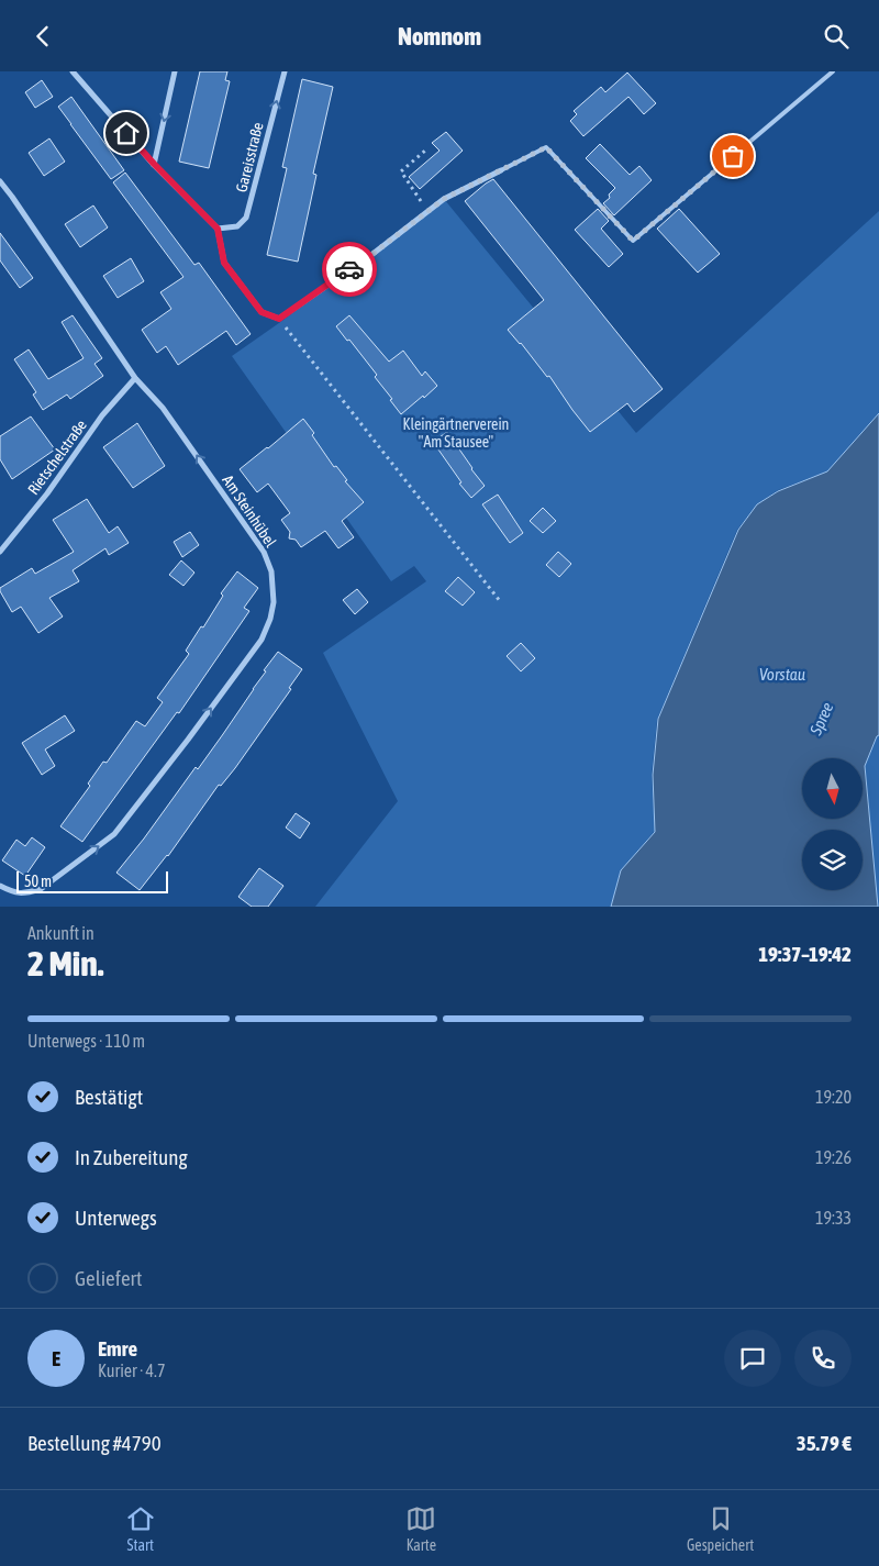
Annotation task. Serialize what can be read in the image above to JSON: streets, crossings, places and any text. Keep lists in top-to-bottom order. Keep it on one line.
{"streets":{"street":["Gareisstraße","Rietschelstraße","Am Steinhübel"]},"crossings":[["Rietschelstraße","Am Steinhübel"]],"one_way":["Gareisstraße"],"water":["Vorstau","Spree"],"parks":["Kleingärtnerverein \"Am Stausee\""],"scale_bar":"50 m","north":"bottom","page":{"header":"Nomnom","scale":"50 m","heading":["2 Min.","Ankunft in","19:37–19:42"],"panel":["Emre","Kurier · 4.7","Bestellung #4790","35.79 €"],"bar":"Unterwegs · 110 m","list":[["Bestätigt","19:20"],["In Zubereitung","19:26"],["Unterwegs","19:33"],"Geliefert"],"round":"E","tabs":["Start","Karte","Gespeichert"]}}
